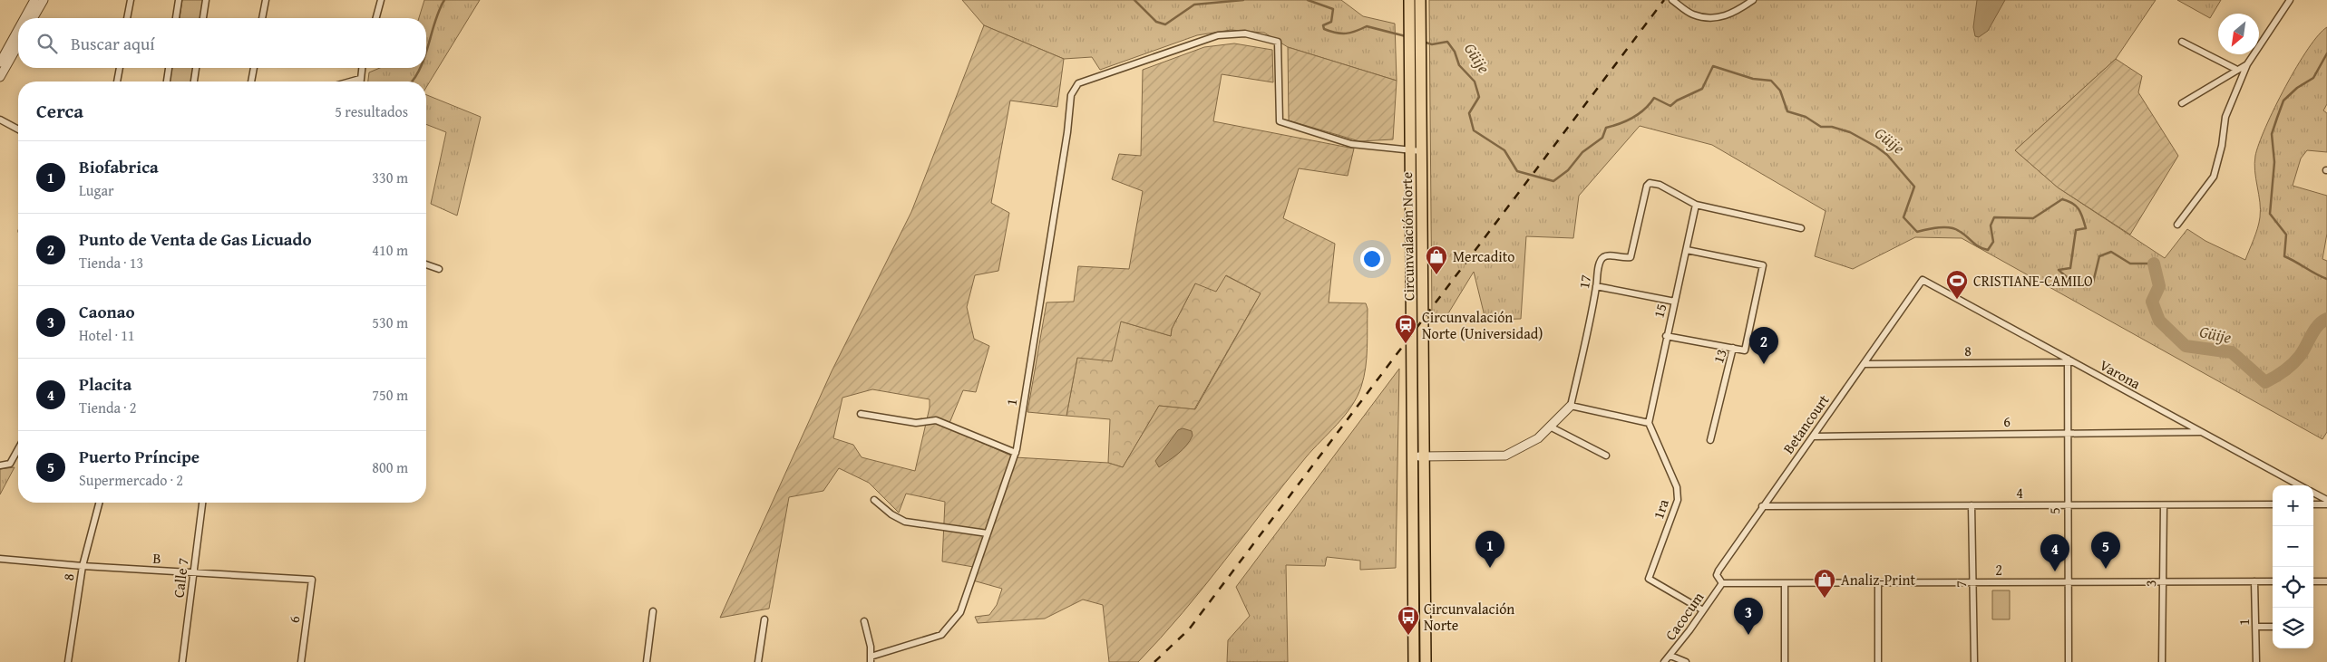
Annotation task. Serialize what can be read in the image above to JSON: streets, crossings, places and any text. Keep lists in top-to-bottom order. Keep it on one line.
{"streets":{"highway":["Circunvalación Norte"],"street":["17","15","8","13","Varona","1","6","Betancourt","4","1ra","5","B","2","Calle 7","3","7","Cacocum"]},"crossings":[["Circunvalación Norte","1"],["17","15"],["15","13"],["15","1ra"],["8","Varona"],["8","Betancourt"],["8","5"],["8","B"],["Varona","6"],["Varona","Betancourt"],["Varona","5"],["1","2"],["6","Betancourt"],["6","5"],["6","B"],["Betancourt","4"],["Betancourt","2"],["Betancourt","Cacocum"],["4","5"],["4","3"],["4","7"],["1ra","Cacocum"],["5","2"],["B","Calle 7"],["2","3"],["2","7"],["2","Cacocum"]],"water":["Güije"],"places":{"shop":["Mercadito","Analiz-Print"],"sports":["CRISTIANE-CAMILO"],"station":["Circunvalación Norte (Universidad)"],"bus stop":["Circunvalación Norte"]},"north":"bottom left","page":{"search":"Buscar aquí","heading":["Cerca","5 resultados"],"list":[{"mark":"1","name":"Biofabrica","note":"Lugar","value":"330 m"},{"mark":"2","name":"Punto de Venta de Gas Licuado","note":"Tienda · 13","value":"410 m"},{"mark":"3","name":"Caonao","note":"Hotel · 11","value":"530 m"},{"mark":"4","name":"Placita","note":"Tienda · 2","value":"750 m"},{"mark":"5","name":"Puerto Príncipe","note":"Supermercado · 2","value":"800 m"}],"pins":["2","1","5","4","3"],"map_buttons":["+","−"]}}
